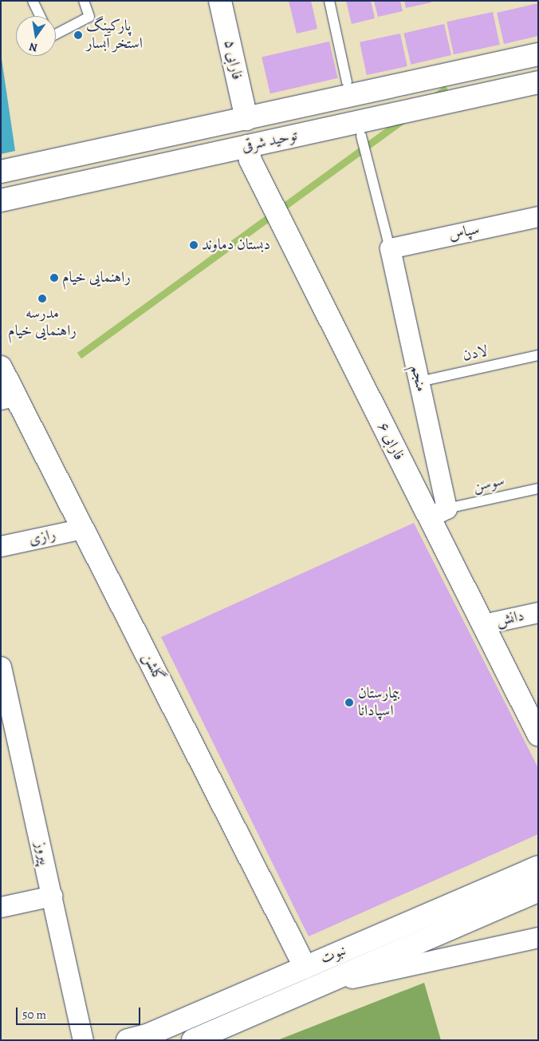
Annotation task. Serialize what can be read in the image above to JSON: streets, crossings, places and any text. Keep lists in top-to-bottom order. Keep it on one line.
{"streets":{"street":["فارابی ۵","توحید شرقی","سپاس","منجم","فارابی ۶","رازی","دانش","گلشن","پیروز","نبوت"],"lane":["لادن","سوسن"]},"crossings":[["فارابی ۵","توحید شرقی"],["توحید شرقی","فارابی ۶"],["سپاس","منجم"],["لادن","منجم"],["منجم","فارابی ۶"],["منجم","سوسن"],["فارابی ۶","سوسن"],["فارابی ۶","دانش"],["رازی","گلشن"],["گلشن","نبوت"]],"places":["پارکینگ استخر آبسار","دبستان دماوند","راهنمایی خیام","مدرسه راهنمایی خیام","بیمارستان اسپادانا"],"scale_bar":"50 m","north":"bottom"}
